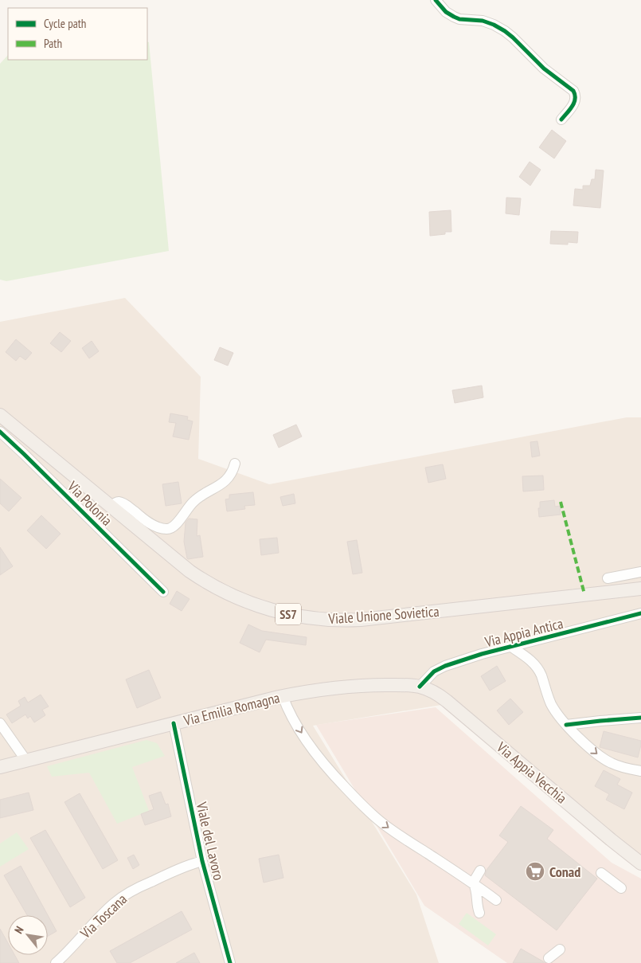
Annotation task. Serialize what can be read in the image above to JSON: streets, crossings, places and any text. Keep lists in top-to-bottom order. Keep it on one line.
{"streets":{"main road":["SS7","Viale Unione Sovietica","Via Emilia Romagna","Via Appia Vecchia"],"street":["Via Polonia","Via Appia Antica","Viale del Lavoro","Via Toscana"]},"crossings":[["Via Appia Antica","Via Emilia Romagna"],["Via Appia Antica","Via Appia Vecchia"],["Via Emilia Romagna","Via Appia Vecchia"],["Via Emilia Romagna","Viale del Lavoro"],["Viale del Lavoro","Via Toscana"]],"places":{"supermarket":["Conad"]},"legend":["Cycle path","Path"],"north":"top left"}
